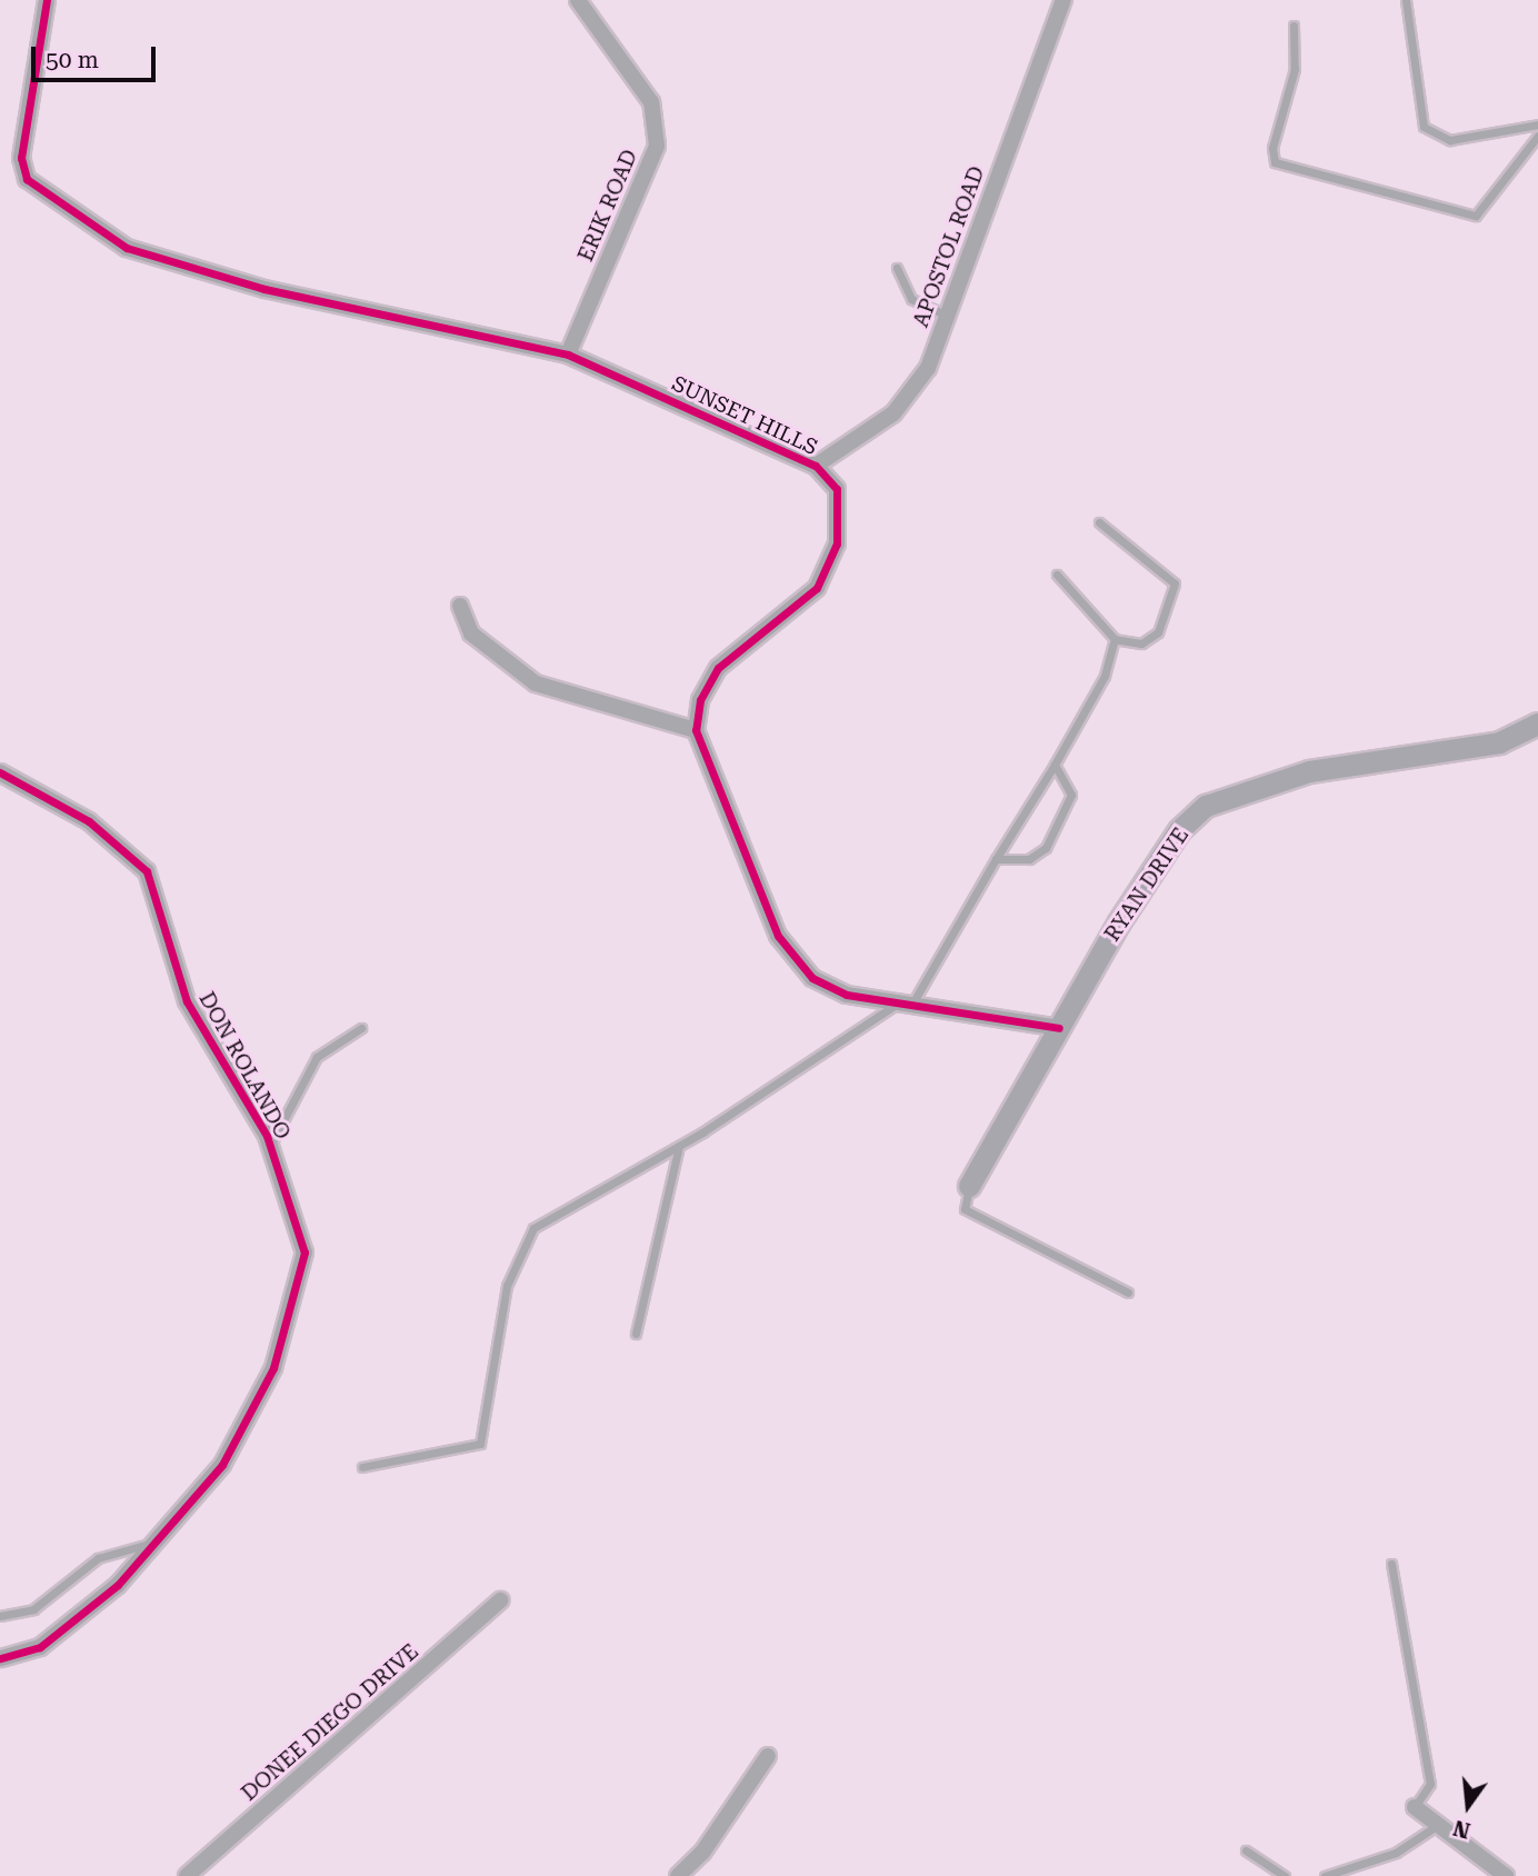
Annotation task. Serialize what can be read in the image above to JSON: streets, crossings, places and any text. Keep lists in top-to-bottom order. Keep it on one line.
{"streets":{"street":["ERIK ROAD","APOSTOL ROAD","SUNSET HILLS","RYAN DRIVE","DON ROLANDO","DONEE DIEGO DRIVE"]},"crossings":[["ERIK ROAD","SUNSET HILLS"],["APOSTOL ROAD","SUNSET HILLS"]],"scale_bar":"50 m","north":"bottom"}
